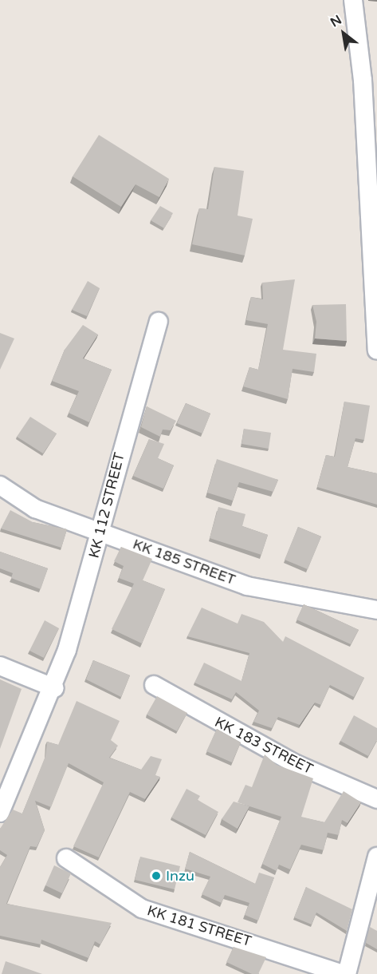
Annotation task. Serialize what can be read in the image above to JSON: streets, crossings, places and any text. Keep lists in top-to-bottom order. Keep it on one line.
{"streets":{"street":["KK 112 STREET","KK 185 STREET","KK 183 STREET","KK 181 STREET"]},"crossings":[["KK 112 STREET","KK 185 STREET"]],"places":["Inzu"],"north":"top left"}
